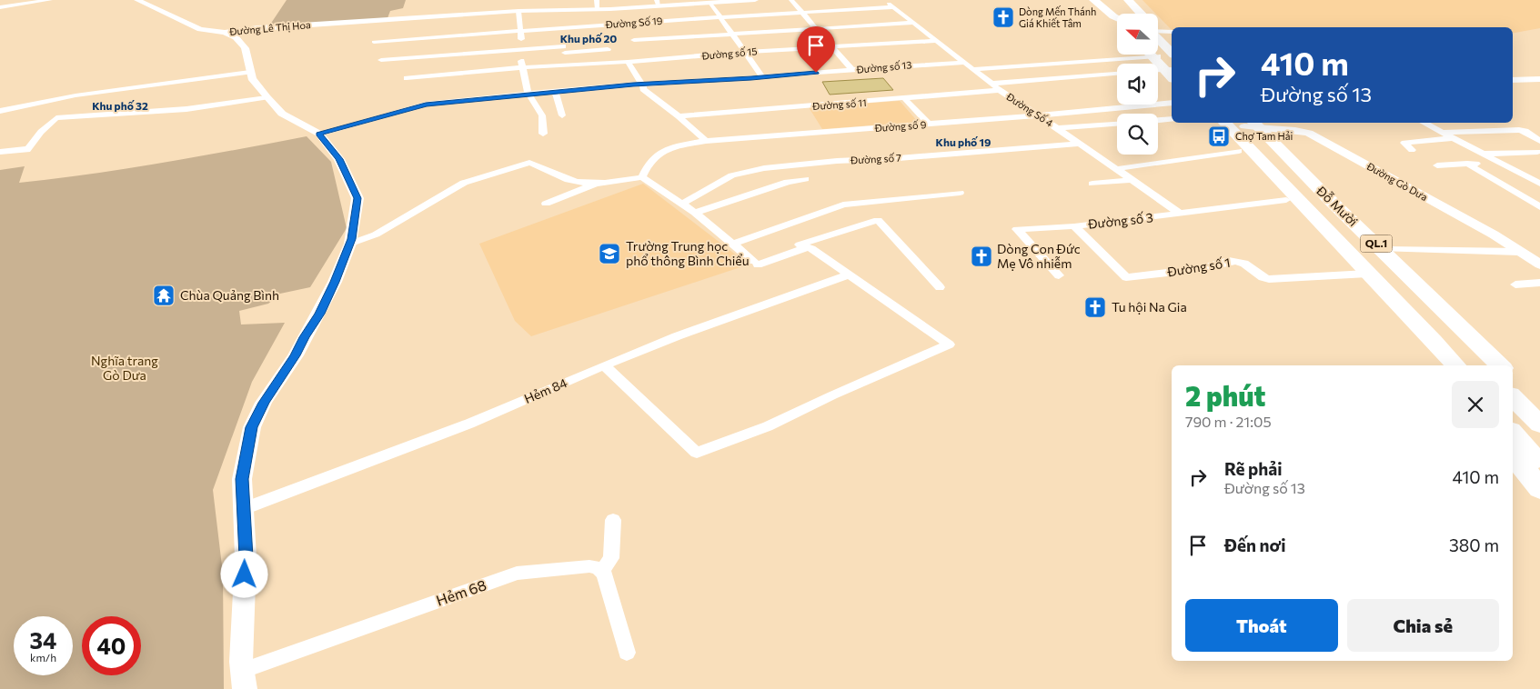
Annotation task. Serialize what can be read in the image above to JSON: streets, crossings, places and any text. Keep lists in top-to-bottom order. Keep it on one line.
{"streets":{"highway":["Đỗ Mười","QL.1"],"street":["Đường Số 19","Đường Lê Thị Hoa","Đường số 15","Đường số 13","Đường số 11","Đường Số 4","Đường số 9","Đường số 7","Đường Gò Dưa","Đường số 3","Đường số 1","Hẻm 84","Hẻm 68"]},"crossings":[["Đường Số 19","Đường Số 4"],["Đường Lê Thị Hoa","Đường số 13"],["Đường Lê Thị Hoa","Hẻm 84"],["Đường Lê Thị Hoa","Hẻm 68"],["Đường số 15","Đường Số 4"],["Đường số 13","Đường Số 4"],["Đường số 11","Đường Số 4"],["Đường Số 4","Đường số 9"],["Đường Số 4","Đường số 7"],["Đường Số 4","Đường số 3"],["Đường Gò Dưa","Đỗ Mười"],["Đỗ Mười","Đường số 3"],["Đỗ Mười","Đường số 1"],["Đường số 3","Đường số 1"]],"districts":["Khu phố 20","Khu phố 32","Khu phố 19"],"parks":["Nghĩa trang Gò Dưa"],"places":{"church":["Dòng Mến Thánh Giá Khiết Tâm","Dòng Con Đức Mẹ Vô nhiễm","Tu hội Na Gia"],"bus stop":["Chợ Tam Hải"],"school or university":["Trường Trung học phổ thông Bình Chiểu"],"temple":["Chùa Quảng Bình"]},"north":"left","page":{"turn":["410 m","Đường số 13"],"heading":["2 phút","790 m · 21:05"],"list":[{"name":"Rẽ phải","note":"Đường số 13","value":"410 m"},{"name":"Đến nơi","value":"380 m"}],"buttons":["Thoát","Chia sẻ"],"speed":"34 km/h","limit":"40"}}
